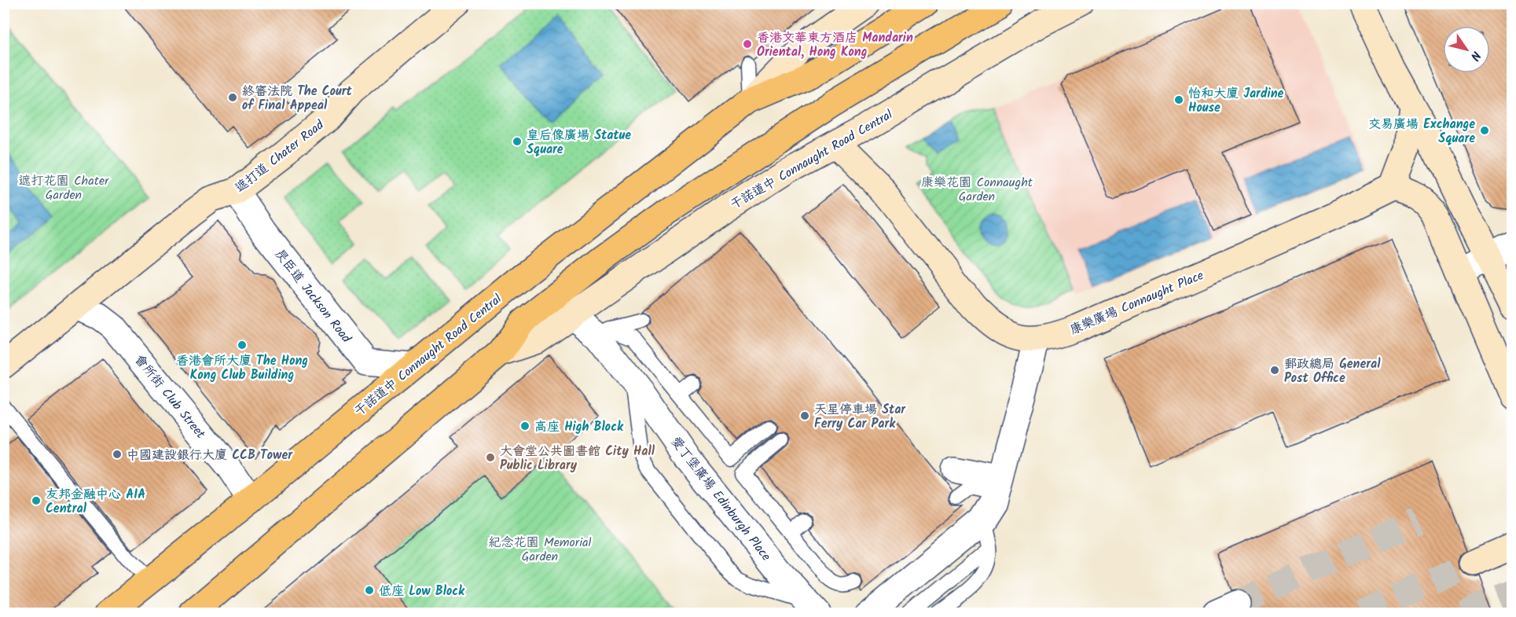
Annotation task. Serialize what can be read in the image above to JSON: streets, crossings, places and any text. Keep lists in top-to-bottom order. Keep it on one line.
{"streets":{"main road":["遮打道 Chater Road","干諾道中 Connaught Road Central","康樂廣場 Connaught Place"],"street":["昃臣道 Jackson Road","會所街 Club Street","愛丁堡廣場 Edinburgh Place"]},"crossings":[["遮打道 Chater Road","昃臣道 Jackson Road"],["遮打道 Chater Road","會所街 Club Street"],["干諾道中 Connaught Road Central","昃臣道 Jackson Road"],["干諾道中 Connaught Road Central","康樂廣場 Connaught Place"],["干諾道中 Connaught Road Central","會所街 Club Street"],["干諾道中 Connaught Road Central","愛丁堡廣場 Edinburgh Place"]],"parks":["遮打花園 Chater Garden","康樂花園 Connaught Garden","紀念花園 Memorial Garden"],"places":["香港文華東方酒店 Mandarin Oriental, Hong Kong","終審法院 The Court of Final Appeal","怡和大廈 Jardine House","交易廣場 Exchange Square","皇后像廣場 Statue Square","香港會所大廈 The Hong Kong Club Building","郵政總局 General Post Office","天星停車場 Star Ferry Car Park","高座 High Block","中國建設銀行大廈 CCB Tower","大會堂公共圖書館 City Hall Public Library","友邦金融中心 AIA Central","低座 Low Block"],"north":"bottom right"}
